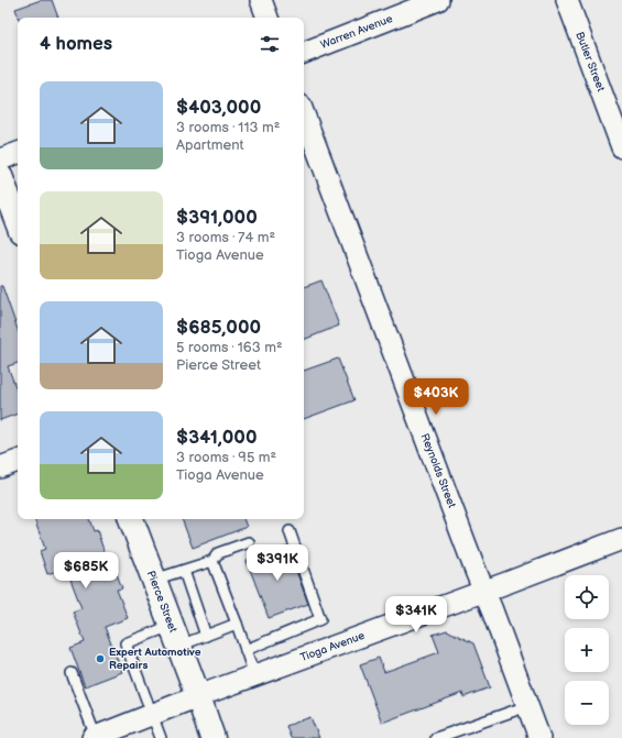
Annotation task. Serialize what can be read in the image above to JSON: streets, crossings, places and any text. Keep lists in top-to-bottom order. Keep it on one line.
{"streets":{"main road":["Pierce Street"],"street":["Warren Avenue","Butler Street","Reynolds Street","Tioga Avenue"]},"crossings":[["Reynolds Street","Tioga Avenue"],["Pierce Street","Tioga Avenue"]],"places":["Expert Automotive Repairs"],"page":{"heading":"4 homes","list":[{"name":"$403,000","note":"3 rooms · 113 m² · Apartment"},{"name":"$391,000","note":"3 rooms · 74 m² · Tioga Avenue"},{"name":"$685,000","note":"5 rooms · 163 m² · Pierce Street"},{"name":"$341,000","note":"3 rooms · 95 m² · Tioga Avenue"}],"price":["$403K","$391K","$685K","$341K"],"map_buttons":["+","−"]}}
